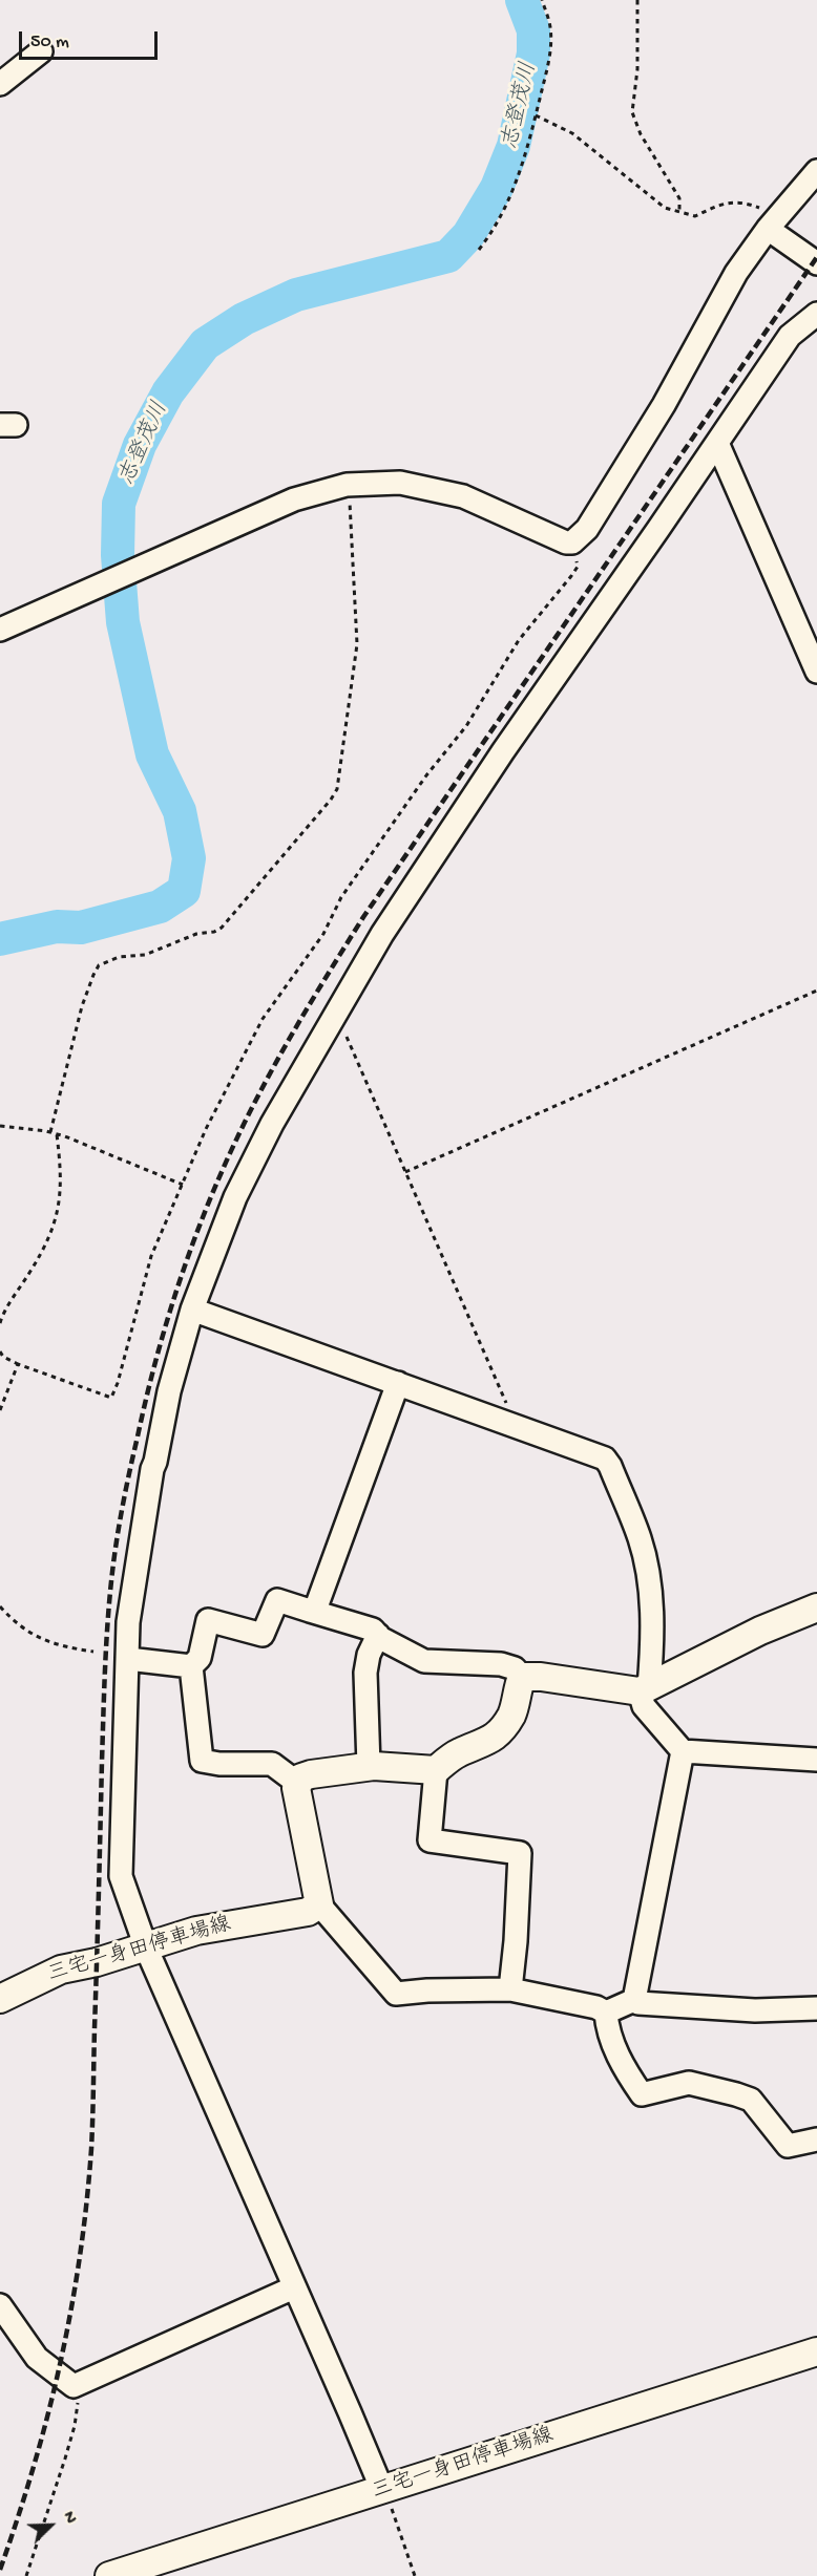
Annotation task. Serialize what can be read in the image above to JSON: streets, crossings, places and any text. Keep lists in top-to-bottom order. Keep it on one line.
{"streets":{"main road":["三宅一身田停車場線"]},"water":["志登茂川"],"scale_bar":"50 m","north":"top right"}
